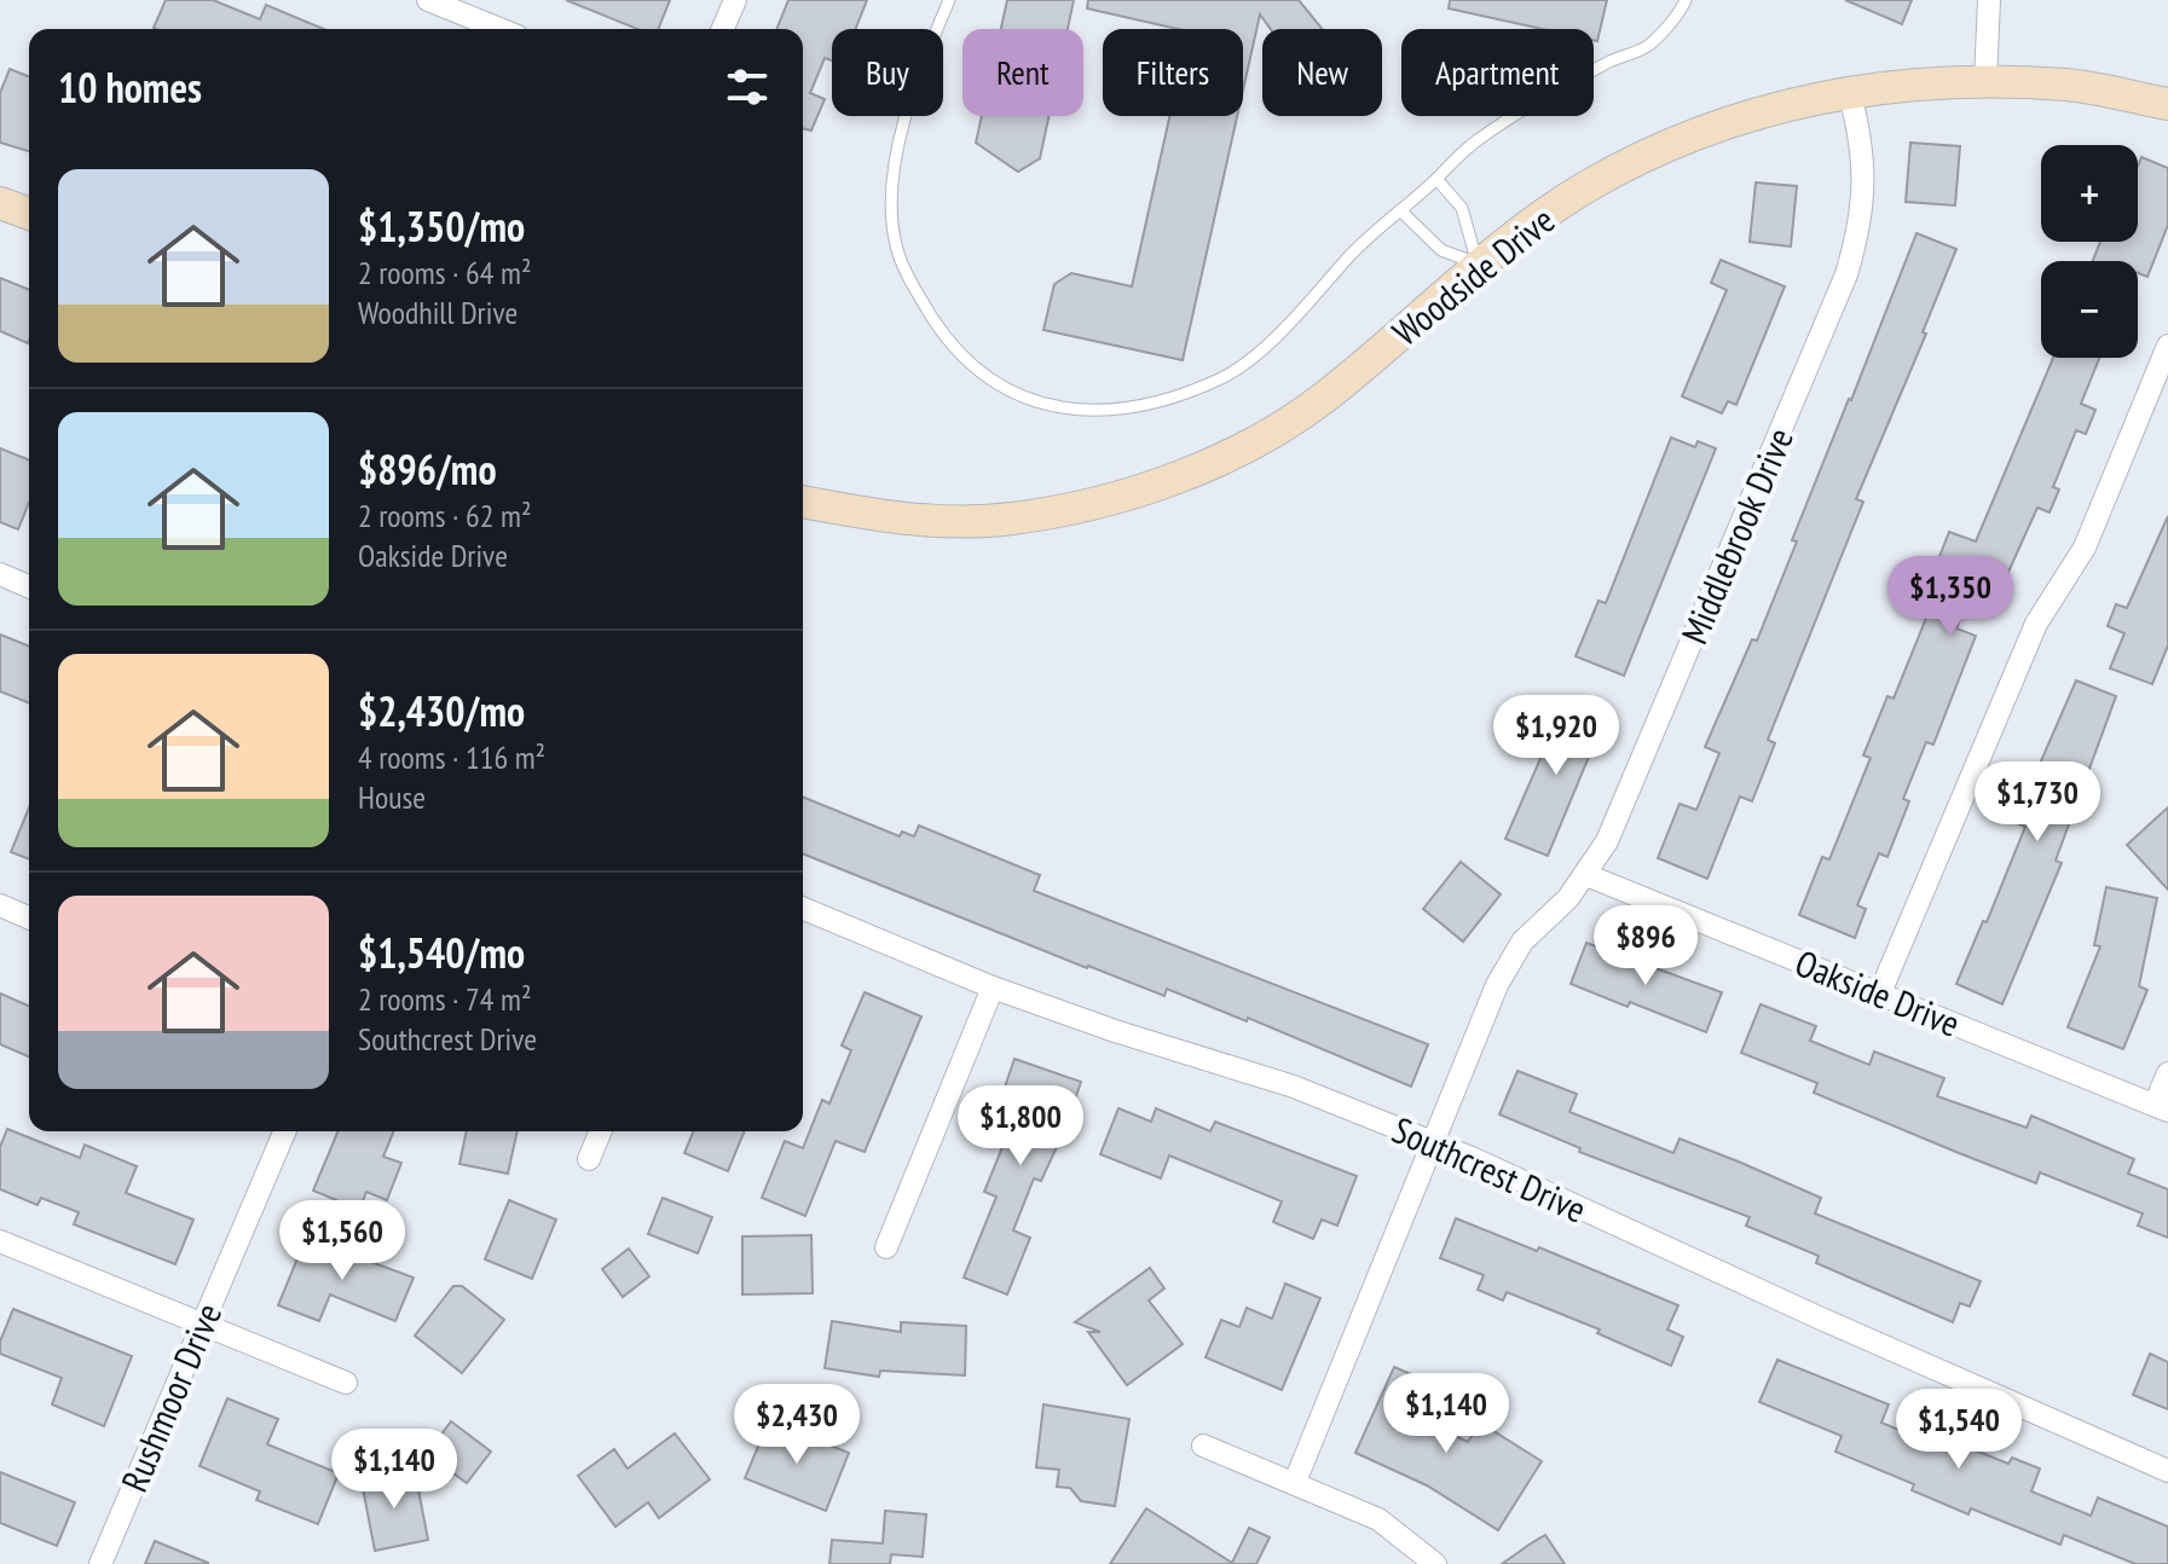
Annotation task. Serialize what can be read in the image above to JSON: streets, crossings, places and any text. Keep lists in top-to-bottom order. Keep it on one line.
{"streets":{"street":["Woodside Drive","Middlebrook Drive","Oakside Drive","Southcrest Drive","Rushmoor Drive"]},"crossings":[["Woodside Drive","Middlebrook Drive"],["Middlebrook Drive","Oakside Drive"],["Middlebrook Drive","Southcrest Drive"]],"page":{"chip":["Buy","Rent","Filters","New","Apartment"],"heading":"10 homes","map_buttons":["+","−"],"list":[{"name":"$1,350/mo","note":"2 rooms · 64 m² · Woodhill Drive"},{"name":"$896/mo","note":"2 rooms · 62 m² · Oakside Drive"},{"name":"$2,430/mo","note":"4 rooms · 116 m² · House"},{"name":"$1,540/mo","note":"2 rooms · 74 m² · Southcrest Drive"}],"price":["$1,350","$1,920","$1,730","$896","$1,800","$1,560","$1,140","$2,430","$1,540","$1,140"]}}
